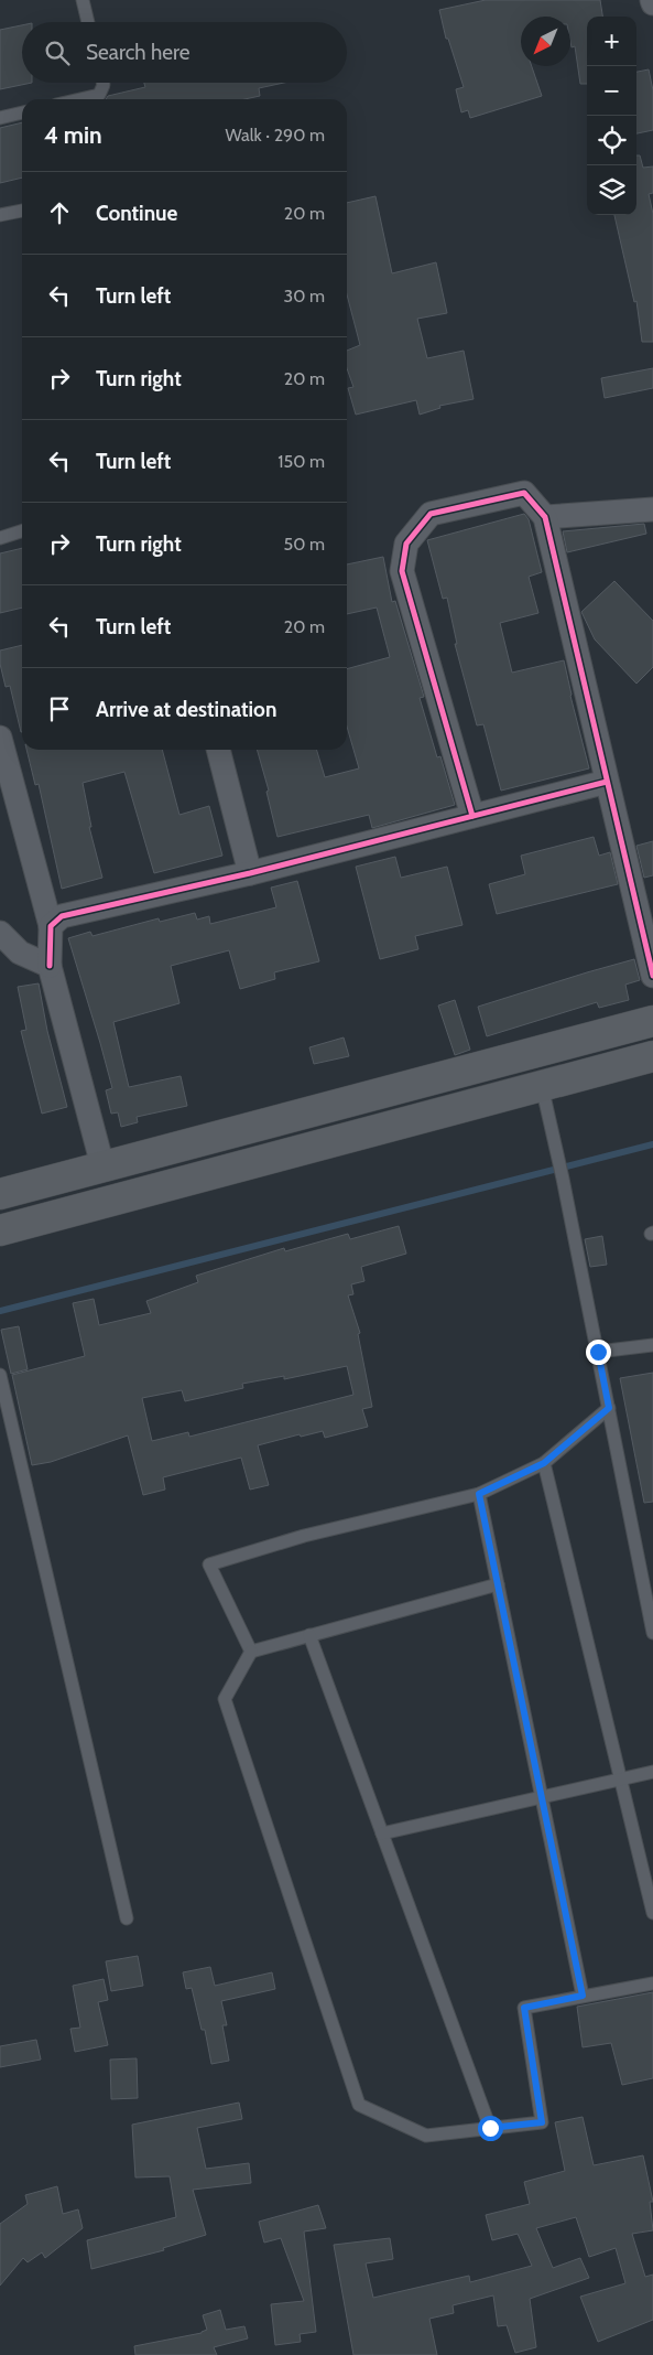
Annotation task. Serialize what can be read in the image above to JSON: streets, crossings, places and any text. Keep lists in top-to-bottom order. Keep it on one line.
{"north":"bottom left","page":{"map_buttons":["+","−"],"search":"Search here","heading":["4 min","Walk · 290 m"],"list":[["Continue","20 m"],["Turn left","30 m"],["Turn right","20 m"],["Turn left","150 m"],["Turn right","50 m"],["Turn left","20 m"],"Arrive at destination"]}}
